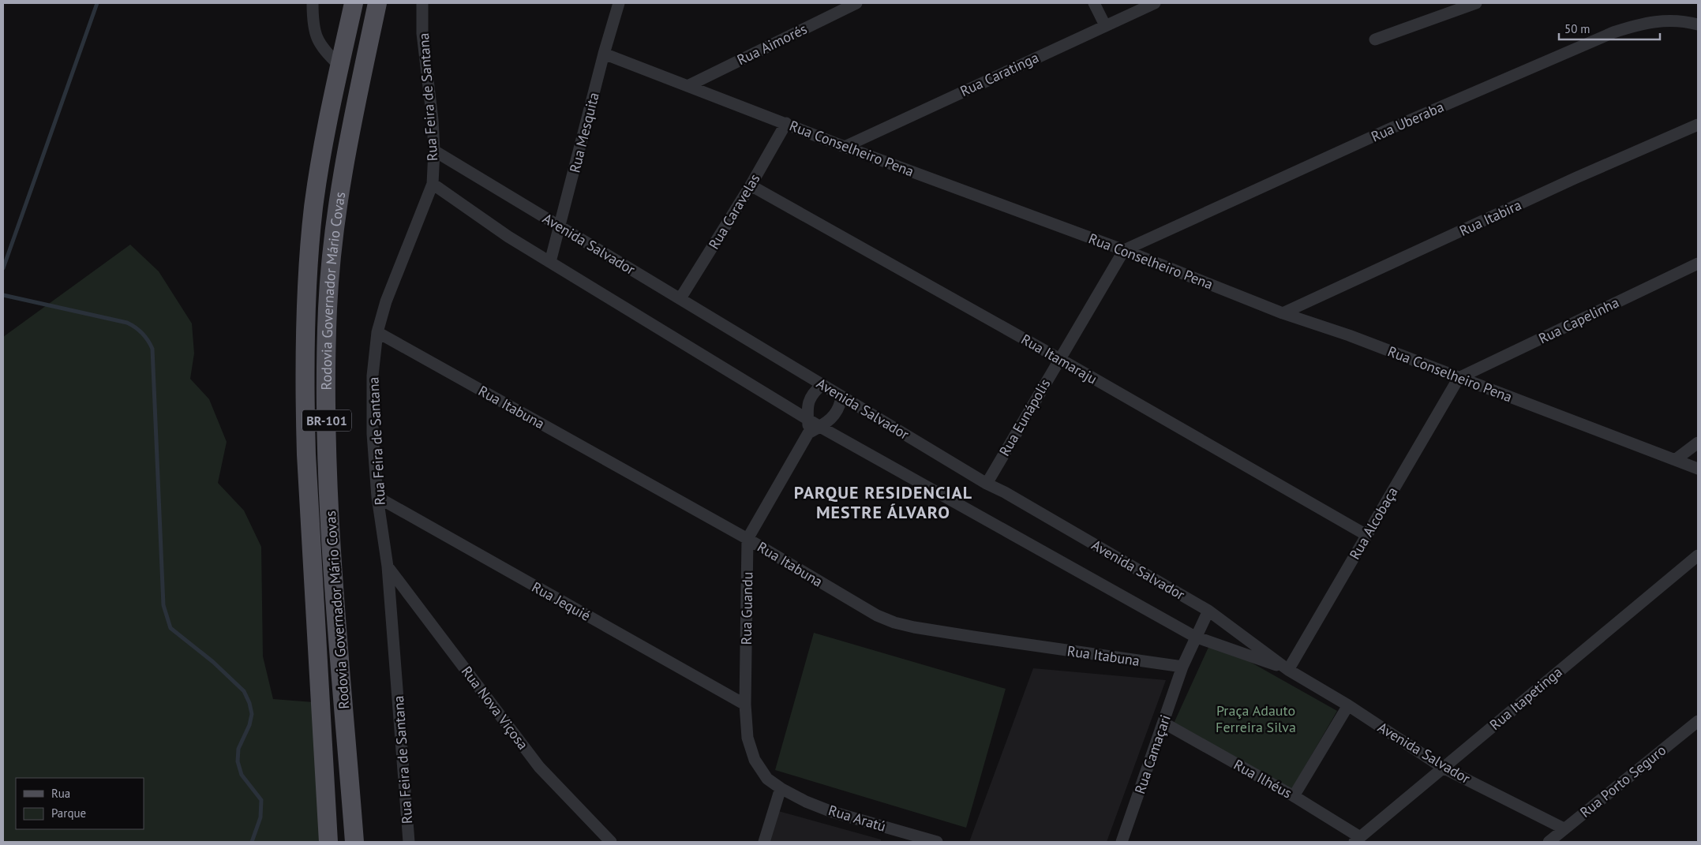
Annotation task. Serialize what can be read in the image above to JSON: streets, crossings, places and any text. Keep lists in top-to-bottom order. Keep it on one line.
{"streets":{"main road":["Rodovia Governador Mário Covas","BR-101"],"street":["Rua Aimorés","Rua Caratinga","Rua Feira de Santana","Rua Uberaba","Rua Mesquita","Rua Conselheiro Pena","Rua Caravelas","Rua Itabira","Avenida Salvador","Rua Capelinha","Rua Itamaraju","Rua Itabuna","Rua Eunápolis","Rua Alcobaça","Rua Jequié","Rua Guandu","Rua Itapetinga","Rua Nova Viçosa","Rua Camaçari","Rua Ilhéus","Rua Porto Seguro","Rua Aratú"]},"crossings":[["Rua Aimorés","Rua Conselheiro Pena"],["Rua Caratinga","Rua Conselheiro Pena"],["Rua Feira de Santana","Avenida Salvador"],["Rua Feira de Santana","Rua Itabuna"],["Rua Feira de Santana","Rua Jequié"],["Rua Feira de Santana","Rua Nova Viçosa"],["Rua Uberaba","Rua Conselheiro Pena"],["Rua Uberaba","Rua Eunápolis"],["Rua Mesquita","Rua Conselheiro Pena"],["Rua Mesquita","Avenida Salvador"],["Rua Conselheiro Pena","Rua Caravelas"],["Rua Conselheiro Pena","Rua Itabira"],["Rua Conselheiro Pena","Rua Capelinha"],["Rua Conselheiro Pena","Rua Eunápolis"],["Rua Conselheiro Pena","Rua Alcobaça"],["Rua Caravelas","Avenida Salvador"],["Rua Caravelas","Rua Itamaraju"],["Avenida Salvador","Rua Eunápolis"],["Avenida Salvador","Rua Alcobaça"],["Avenida Salvador","Rua Itapetinga"],["Avenida Salvador","Rua Porto Seguro"],["Rua Capelinha","Rua Alcobaça"],["Rua Itamaraju","Rua Eunápolis"],["Rua Itamaraju","Rua Alcobaça"],["Rua Itabuna","Rua Guandu"],["Rua Itabuna","Rua Camaçari"],["Rua Jequié","Rua Guandu"],["Rua Jequié","Rua Aratú"],["Rua Guandu","Rua Aratú"],["Rua Itapetinga","Rua Ilhéus"],["Rua Camaçari","Rua Ilhéus"]],"districts":["PARQUE RESIDENCIAL MESTRE ÁLVARO"],"parks":["Praça Adauto Ferreira Silva"],"legend":["Rua","Parque"],"scale_bar":"50 m"}
